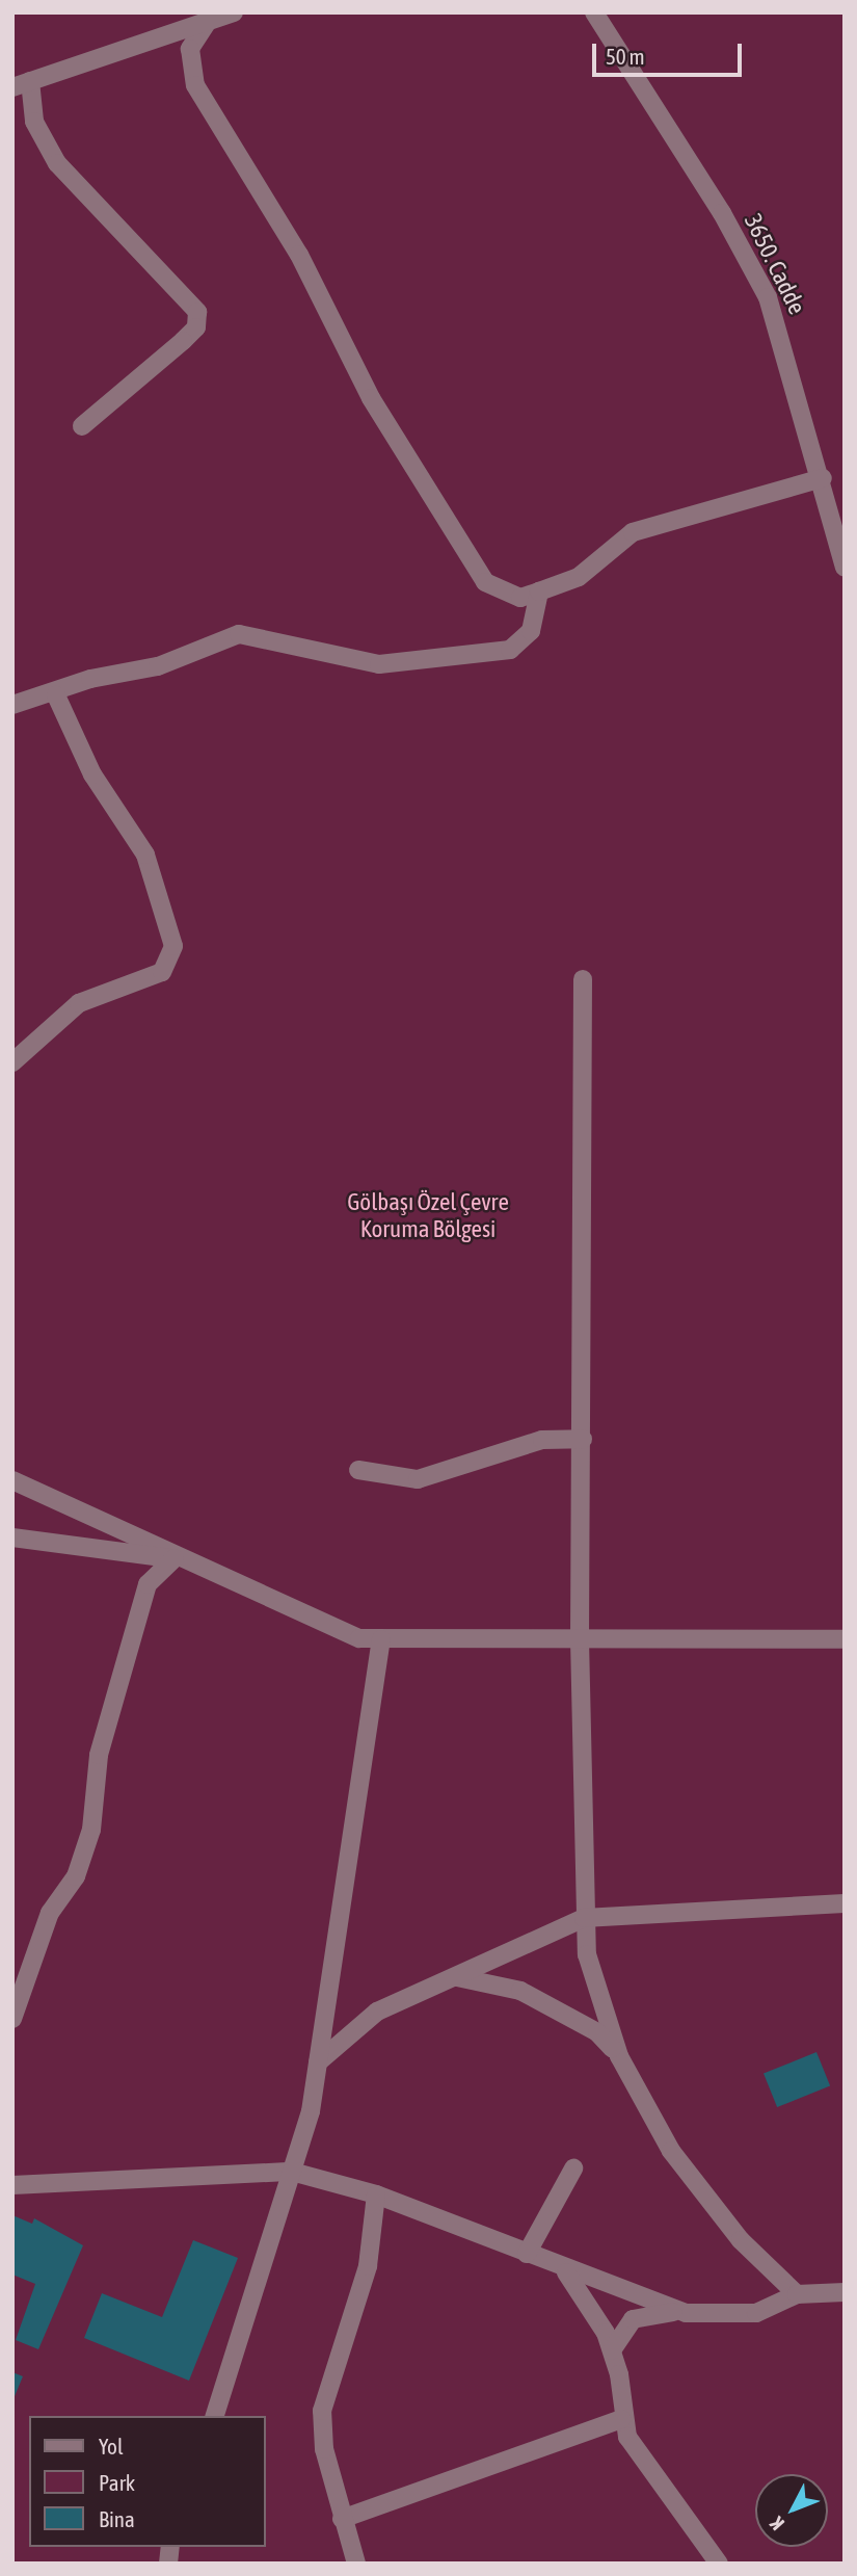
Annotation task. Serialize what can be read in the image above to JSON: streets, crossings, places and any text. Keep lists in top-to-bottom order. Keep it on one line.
{"streets":{"street":["3650. Cadde"]},"parks":["Gölbaşı Özel Çevre Koruma Bölgesi"],"legend":["Yol","Park","Bina"],"scale_bar":"50 m","north":"bottom left"}
